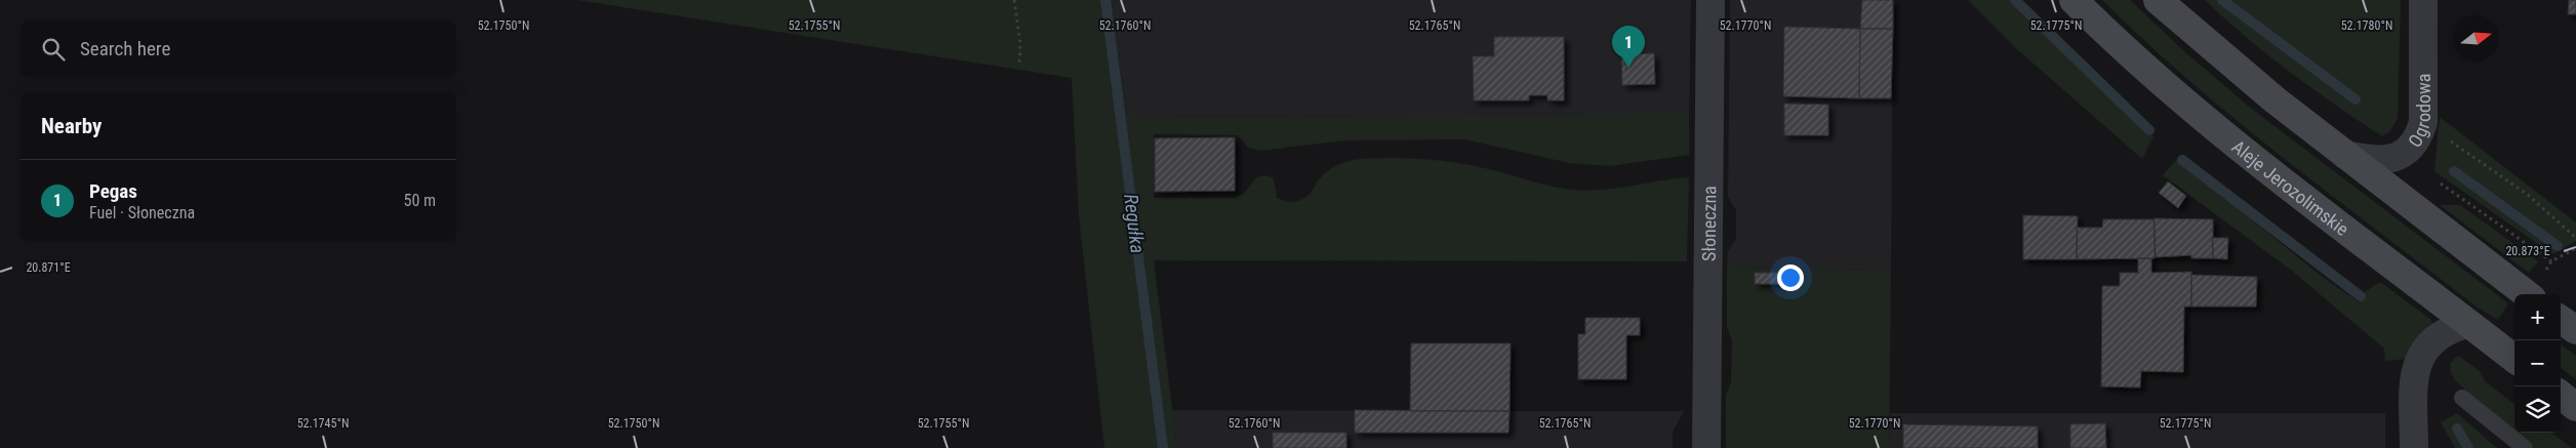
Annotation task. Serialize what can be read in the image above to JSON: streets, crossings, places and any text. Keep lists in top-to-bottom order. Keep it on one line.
{"streets":{"main road":["Aleje Jerozolimskie"],"street":["Ogrodowa","Słoneczna"]},"water":["Regułka"],"north":"right","page":{"search":"Search here","pins":"1","heading":"Nearby","list":[{"mark":"1","name":"Pegas","note":"Fuel · Słoneczna","value":"50 m"}],"map_buttons":["+","−"]},"coordinates":["52.1750°N","52.1755°N","52.1760°N","52.1765°N","52.1770°N","52.1775°N","52.1780°N","20.873°E","20.871°E","52.1745°N"]}
